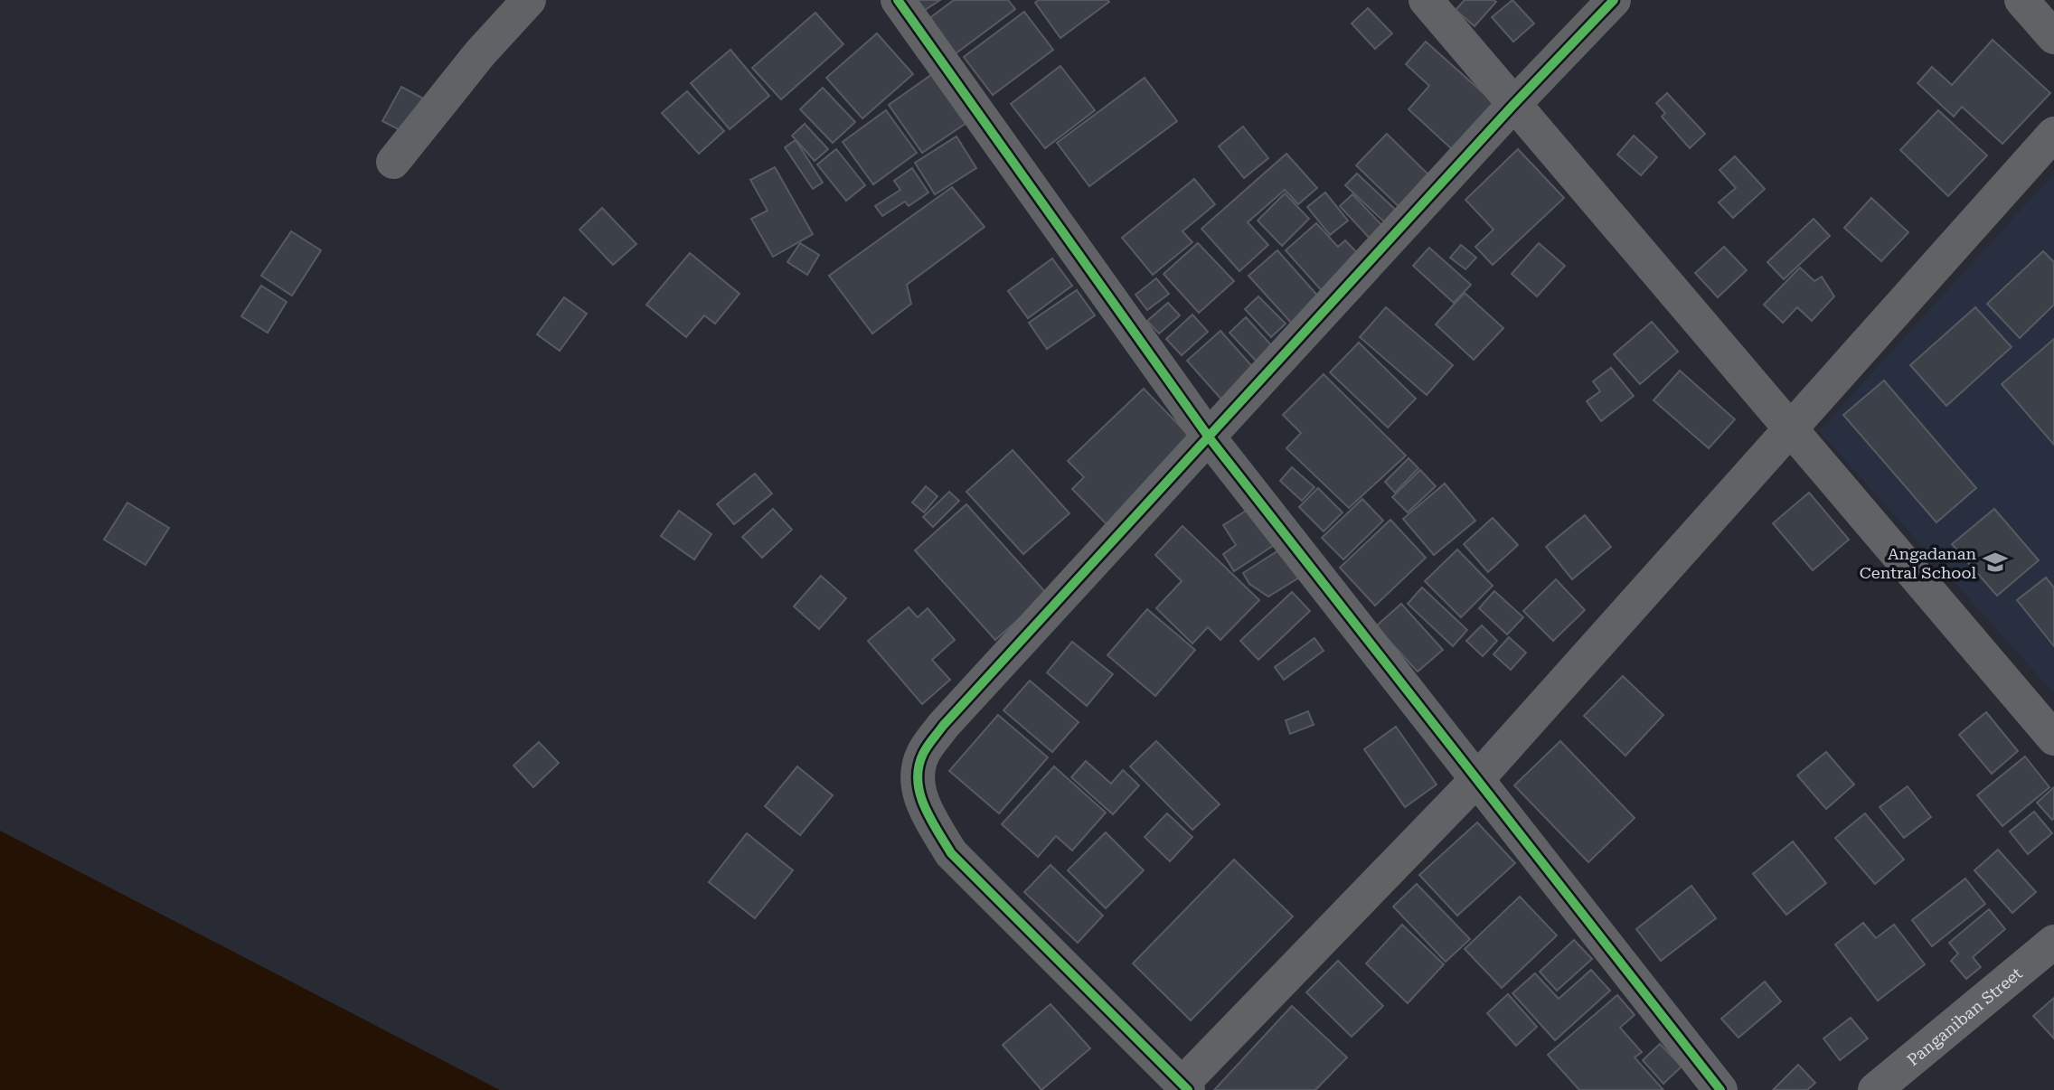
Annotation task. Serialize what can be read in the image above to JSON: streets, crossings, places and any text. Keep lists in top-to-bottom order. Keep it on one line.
{"streets":{"street":["Panganiban Street"]},"places":{"school or university":["Angadanan Central School"]}}
